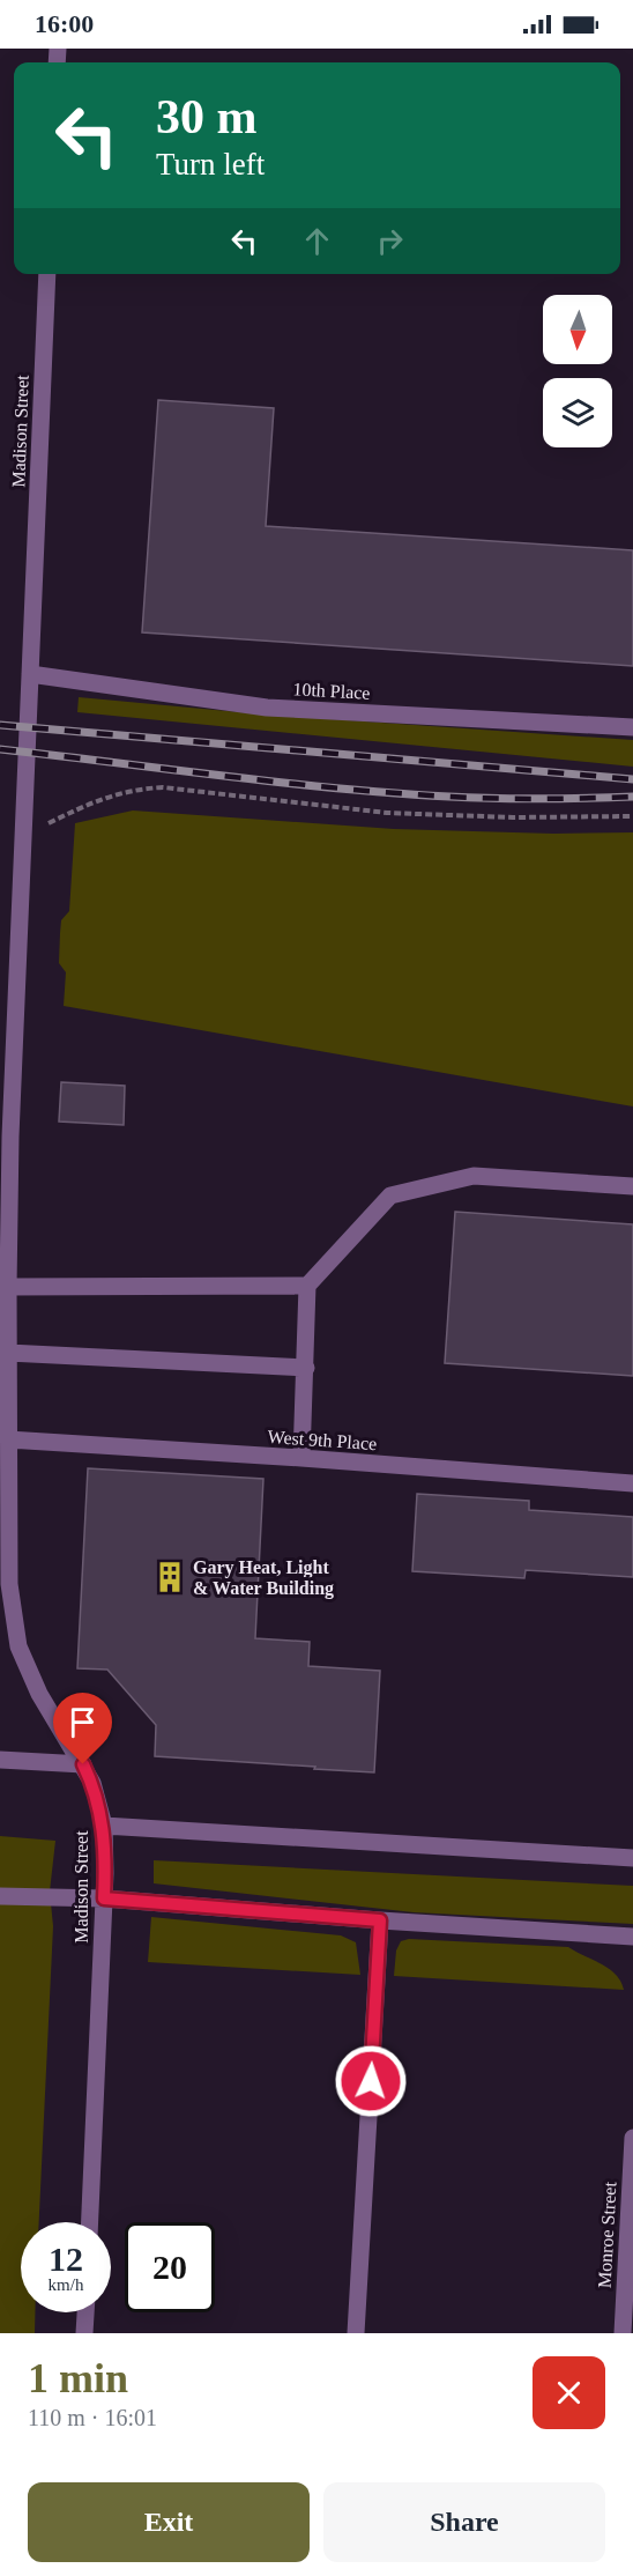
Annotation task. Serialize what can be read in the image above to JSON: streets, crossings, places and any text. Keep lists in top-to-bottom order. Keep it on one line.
{"streets":{"street":["Madison Street","10th Place","West 9th Place","Monroe Street"]},"crossings":[["Madison Street","10th Place"],["Madison Street","West 9th Place"]],"places":{"building":["Gary Heat, Light & Water Building"]},"north":"bottom","page":{"status":"16:00","turn":["30 m","Turn left"],"speed":"12 km/h","limit":"20","heading":["1 min","110 m · 16:01"],"buttons":["Exit","Share"]}}
